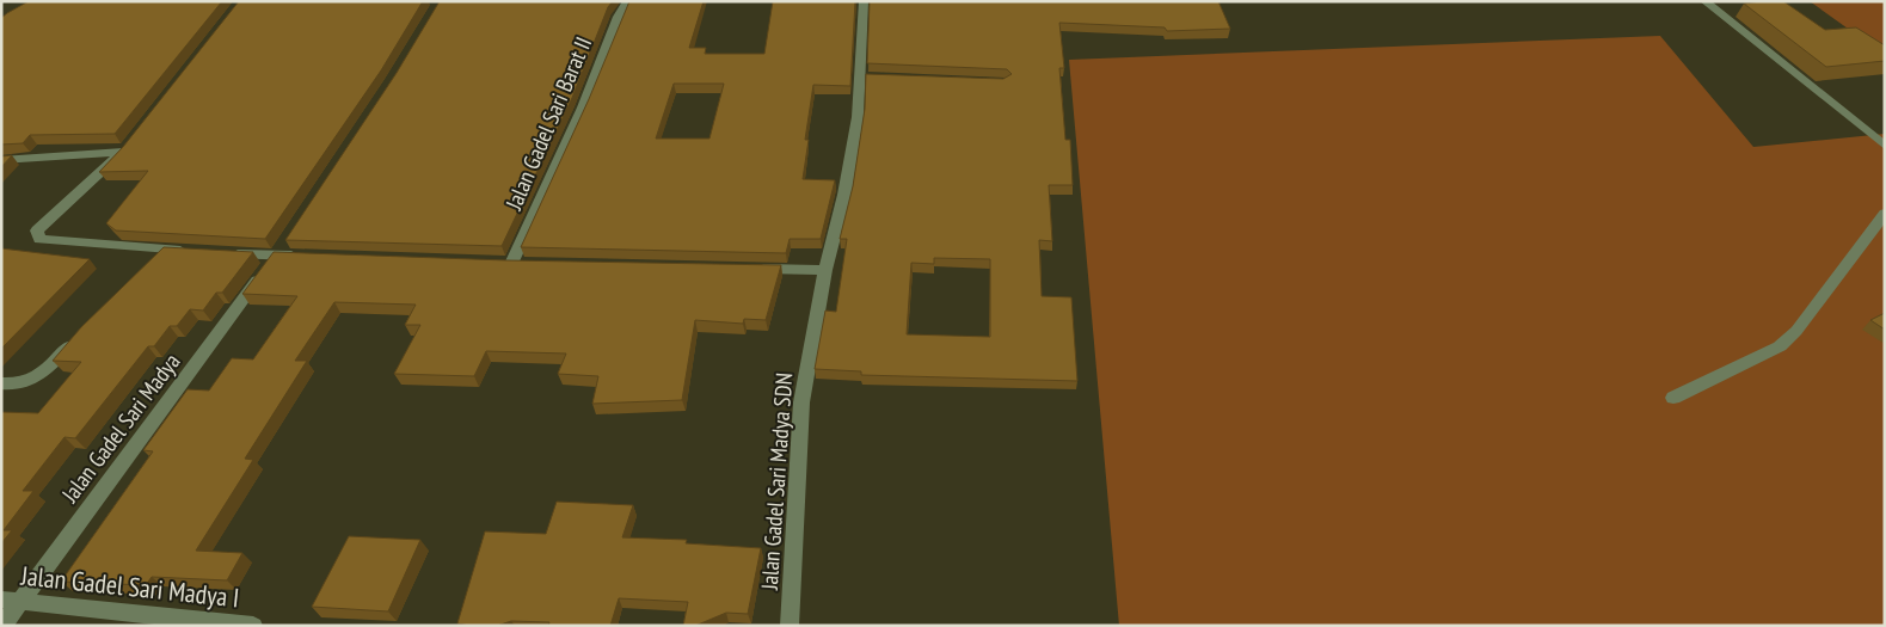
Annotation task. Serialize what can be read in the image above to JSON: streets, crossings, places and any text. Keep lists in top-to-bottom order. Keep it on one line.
{"streets":{"street":["Jalan Gadel Sari Barat II","Jalan Gadel Sari Madya","Jalan Gadel Sari Madya SDN","Jalan Gadel Sari Madya I"]},"crossings":[["Jalan Gadel Sari Madya","Jalan Gadel Sari Madya I"]]}
